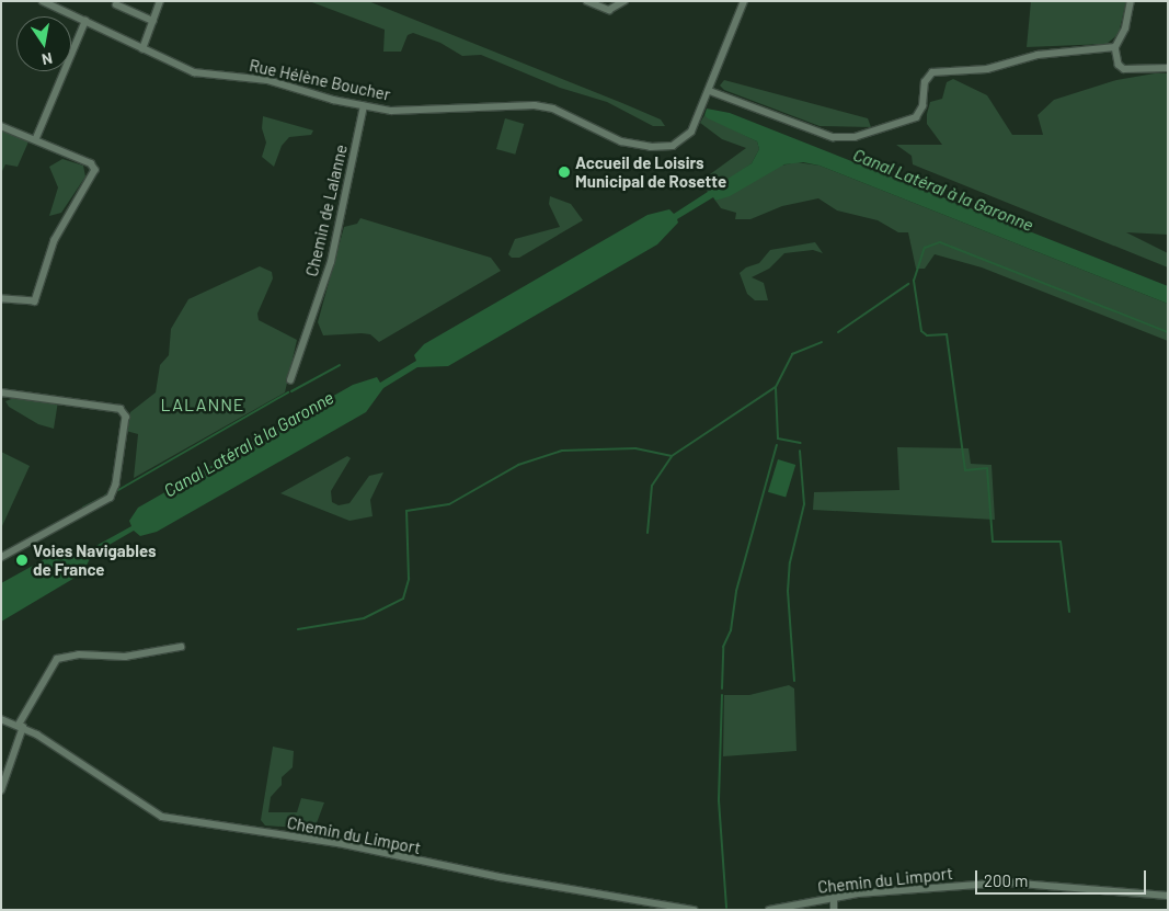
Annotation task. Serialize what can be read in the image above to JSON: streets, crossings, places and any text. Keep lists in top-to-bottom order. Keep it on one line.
{"streets":{"street":["Rue Hélène Boucher","Chemin de Lalanne","Chemin du Limport"]},"crossings":[["Rue Hélène Boucher","Chemin de Lalanne"]],"districts":["LALANNE"],"water":["Canal Latéral à la Garonne"],"places":["Accueil de Loisirs Municipal de Rosette","Voies Navigables de France"],"scale_bar":"200 m","north":"bottom"}
